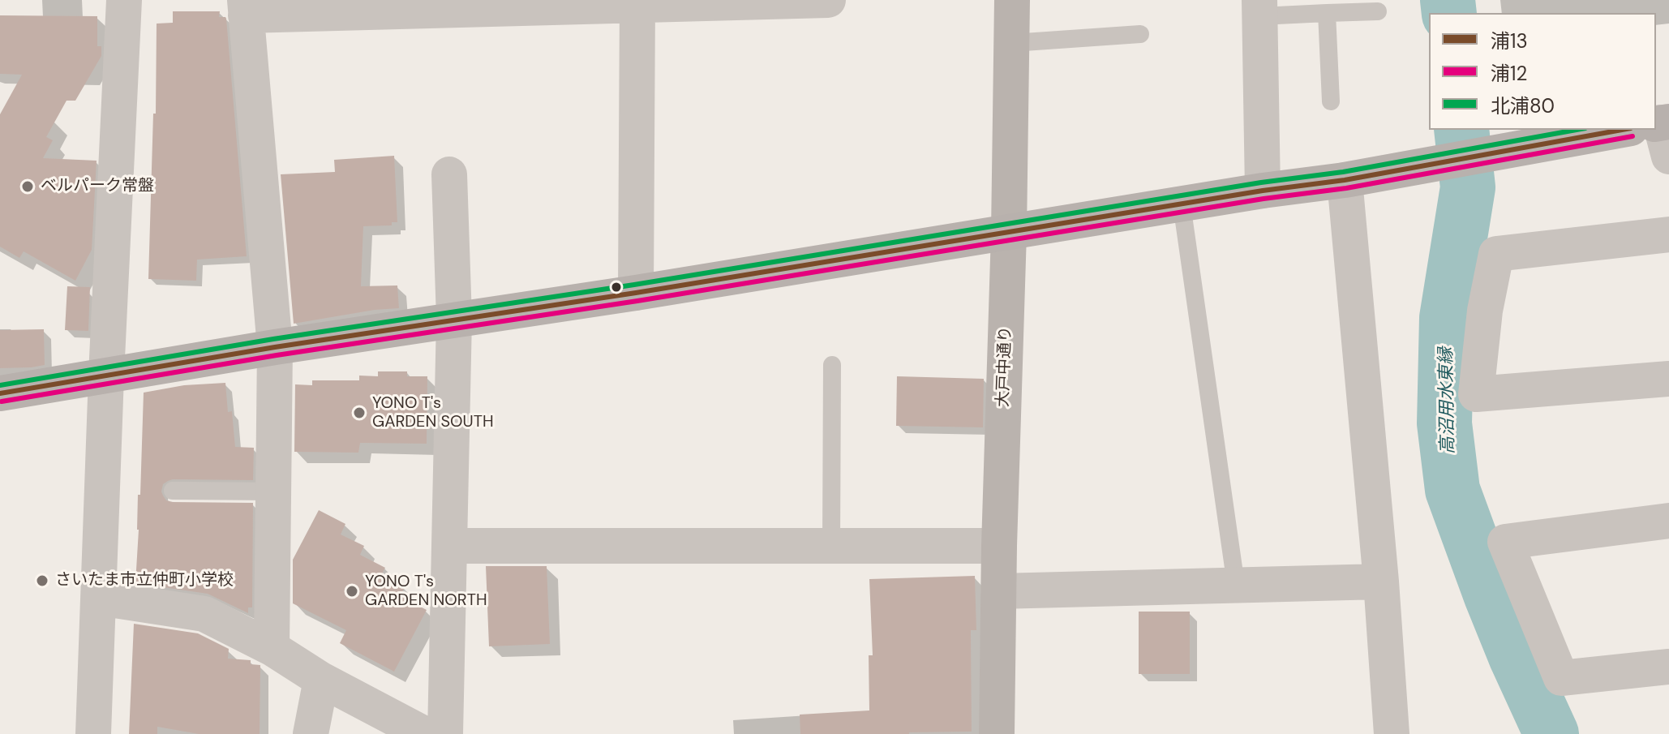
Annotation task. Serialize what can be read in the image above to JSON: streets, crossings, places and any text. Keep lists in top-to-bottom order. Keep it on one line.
{"streets":{"street":["大戸中通り"]},"water":["高沼用水東縁"],"places":["ベルパーク常盤","YONO T's GARDEN SOUTH","さいたま市立仲町小学校","YONO T's GARDEN NORTH"],"lines":["transit line 浦13","transit line 北浦80","transit line 浦12"],"legend":["浦13","浦12","北浦80"]}
